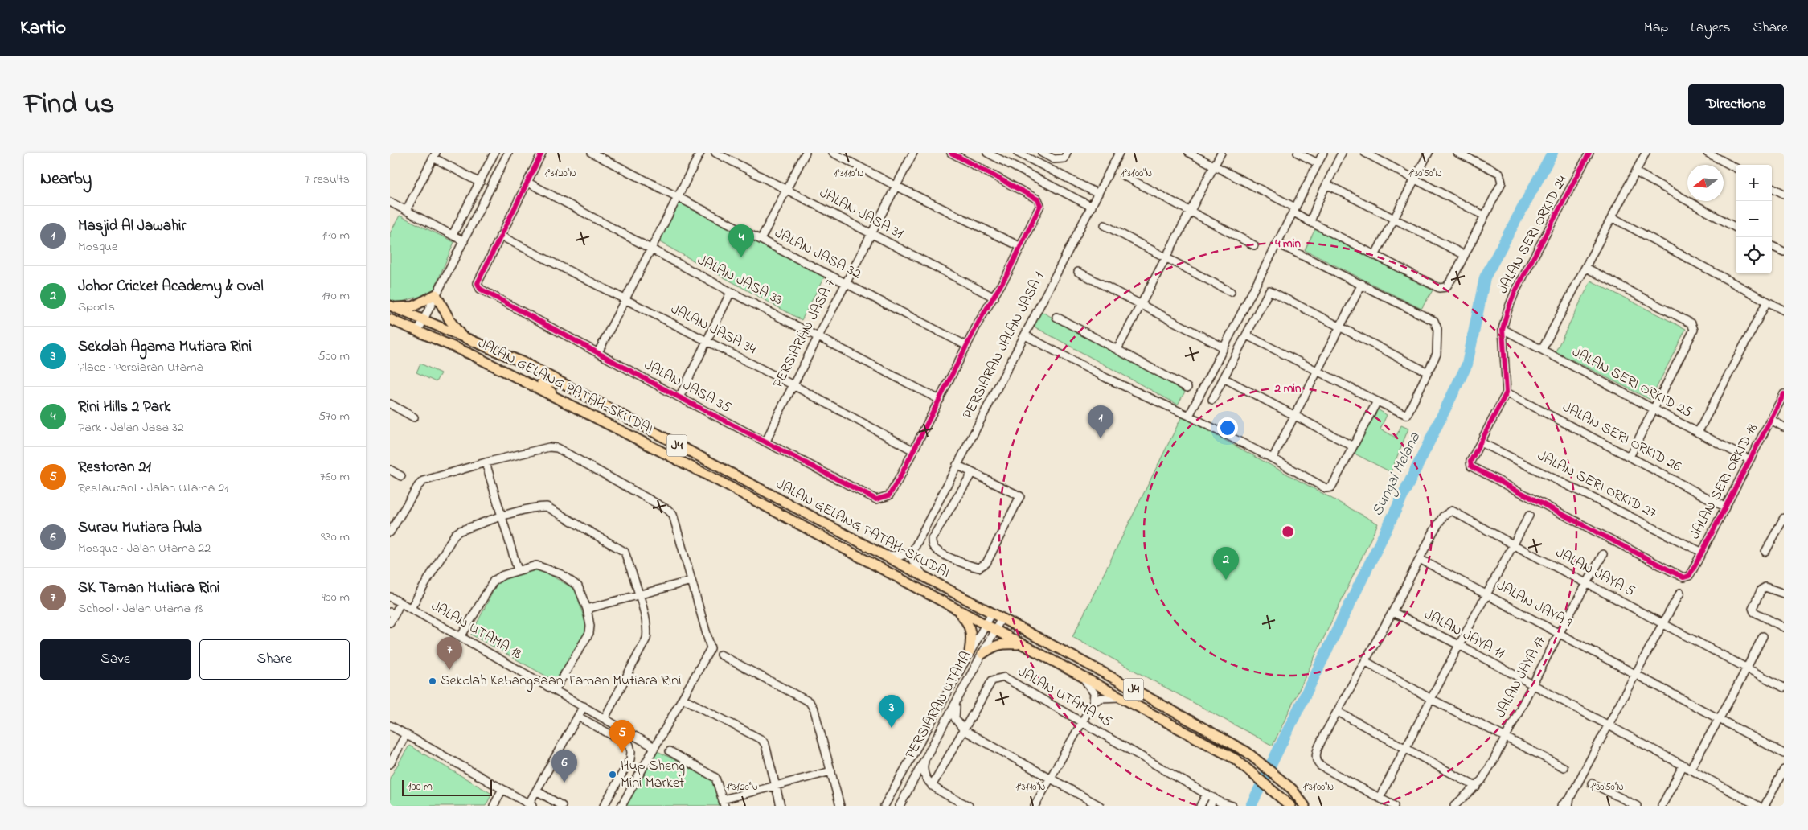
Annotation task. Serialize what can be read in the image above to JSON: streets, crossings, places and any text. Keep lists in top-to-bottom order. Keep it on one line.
{"streets":{"main road":["JALAN GELANG PATAH-SKUDAI","J4"],"street":["JALAN JASA 31","JALAN SERI ORKID 24","JALAN JASA 32","JALAN JASA 33","JALAN JASA 34","PERSIARAN JASA 7","PERSIARAN JALAN JASA 1","JALAN SERI ORKID 25","JALAN JASA 35","JALAN SERI ORKID 26","JALAN SERI ORKID 18","JALAN SERI ORKID 27","JALAN JAYA 5","JALAN JAYA 9","JALAN UTAMA 18","JALAN JAYA 11","JALAN JAYA 17","JALAN UTAMA 45","PERSIARAN UTAMA"]},"crossings":[["JALAN JASA 31","PERSIARAN JASA 7"],["JALAN SERI ORKID 24","JALAN SERI ORKID 25"],["JALAN SERI ORKID 24","JALAN SERI ORKID 26"],["JALAN JASA 32","PERSIARAN JASA 7"],["JALAN JASA 33","PERSIARAN JASA 7"],["JALAN JASA 34","PERSIARAN JASA 7"],["JALAN JASA 34","JALAN JASA 35"],["PERSIARAN JASA 7","JALAN JASA 35"],["JALAN SERI ORKID 25","JALAN SERI ORKID 18"],["JALAN GELANG PATAH-SKUDAI","PERSIARAN UTAMA"],["JALAN SERI ORKID 26","JALAN SERI ORKID 18"],["JALAN SERI ORKID 18","JALAN SERI ORKID 27"],["JALAN JAYA 5","JALAN JAYA 9"],["JALAN JAYA 5","JALAN JAYA 17"],["JALAN JAYA 9","JALAN JAYA 17"],["JALAN JAYA 11","JALAN JAYA 17"]],"water":["Sungai Melana"],"places":["Sekolah Kebangsaan Taman Mutiara Rini","Hup Sheng Mini Market"],"scale_bar":"100 m","north":"left","page":{"header":"Kartio","nav":["Map","Layers","Share"],"title":"Find us","buttons":["Directions",["Save","Share"]],"heading":["Nearby","7 results"],"map_buttons":["+","−"],"list":[{"mark":"1","name":"Masjid Al Jawahir","note":"Mosque","value":"140 m"},{"mark":"2","name":"Johor Cricket Academy & Oval","note":"Sports","value":"170 m"},{"mark":"3","name":"Sekolah Agama Mutiara Rini","note":"Place · Persiaran Utama","value":"500 m"},{"mark":"4","name":"Rini Hills 2 Park","note":"Park · Jalan Jasa 32","value":"570 m"},{"mark":"5","name":"Restoran 21","note":"Restaurant · Jalan Utama 21","value":"760 m"},{"mark":"6","name":"Surau Mutiara Aula","note":"Mosque · Jalan Utama 22","value":"830 m"},{"mark":"7","name":"SK Taman Mutiara Rini","note":"School · Jalan Utama 18","value":"900 m"}],"pins":["4","1","2","7","3","5","6"],"scale":"100 m"},"coordinates":["1°31'20\"N","1°31'10\"N","1°31'00\"N","1°30'50\"N"],"rings":["4 min","2 min"]}
